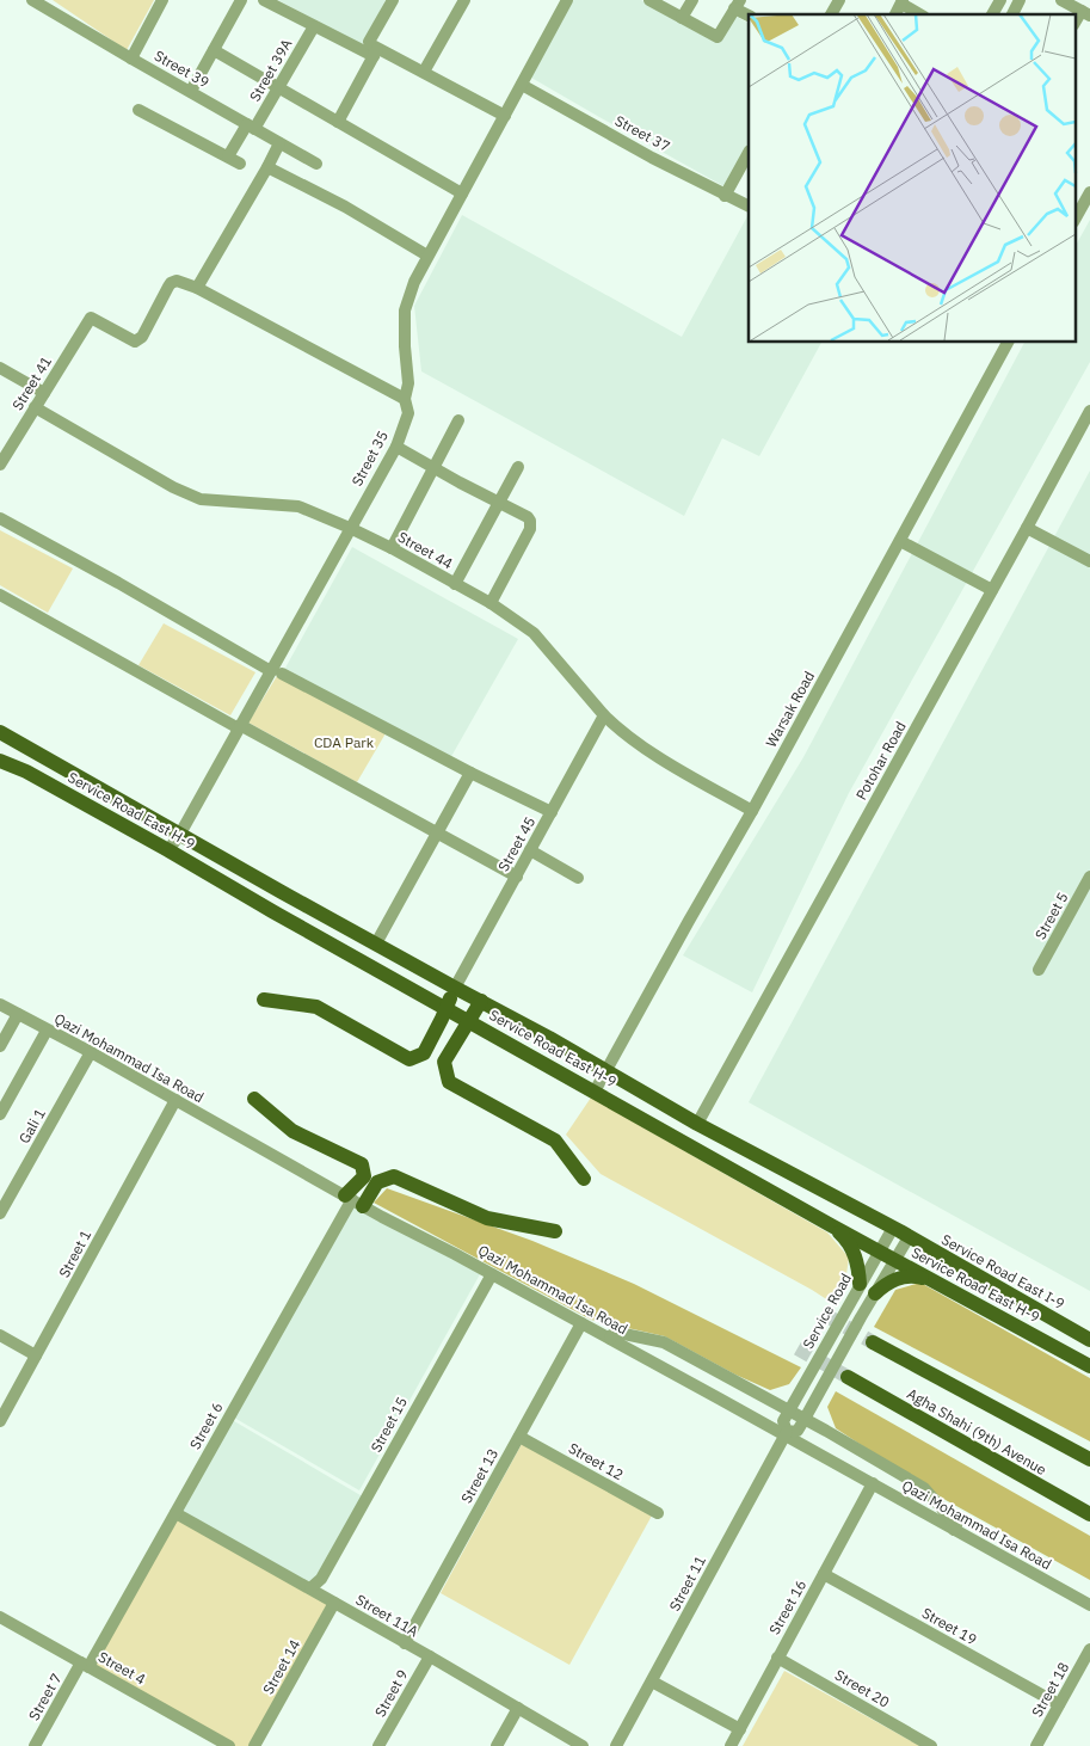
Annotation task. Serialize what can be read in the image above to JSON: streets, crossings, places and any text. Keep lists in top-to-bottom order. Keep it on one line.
{"streets":{"main road":["Service Road East H-9","Service Road East I-9","Agha Shahi (9th) Avenue"],"street":["Street 39","Street 39A","Street 37","Street 41","Street 35","Street 44","Warsak Road","Potohar Road","Street 45","Street 5","Qazi Mohammad Isa Road","Gali 1","Street 1","Service Road","Street 15","Street 6","Street 12","Street 13","Street 11","Street 16","Street 11A","Street 19","Street 14","Street 4","Street 20","Street 18","Street 9","Street 7"]},"crossings":[["Street 39","Street 39A"],["Street 37","Street 35"],["Street 41","Street 44"],["Street 35","Street 44"],["Street 35","Service Road East H-9"],["Street 44","Warsak Road"],["Street 44","Street 45"],["Warsak Road","Service Road East H-9"],["Potohar Road","Service Road East H-9"],["Service Road East H-9","Street 45"],["Service Road East H-9","Service Road East I-9"],["Service Road East H-9","Service Road"],["Qazi Mohammad Isa Road","Gali 1"],["Qazi Mohammad Isa Road","Street 1"],["Qazi Mohammad Isa Road","Service Road"],["Qazi Mohammad Isa Road","Street 15"],["Qazi Mohammad Isa Road","Street 6"],["Qazi Mohammad Isa Road","Street 13"],["Qazi Mohammad Isa Road","Street 11"],["Qazi Mohammad Isa Road","Street 16"],["Service Road East I-9","Service Road"],["Service Road","Street 11"],["Street 15","Street 11A"],["Street 6","Street 11A"],["Street 6","Street 4"],["Street 6","Street 7"],["Street 12","Street 13"],["Street 13","Street 11A"],["Street 16","Street 19"],["Street 16","Street 20"],["Street 11A","Street 14"],["Street 11A","Street 9"],["Street 19","Street 18"],["Street 4","Street 7"]],"parks":["CDA Park"]}
